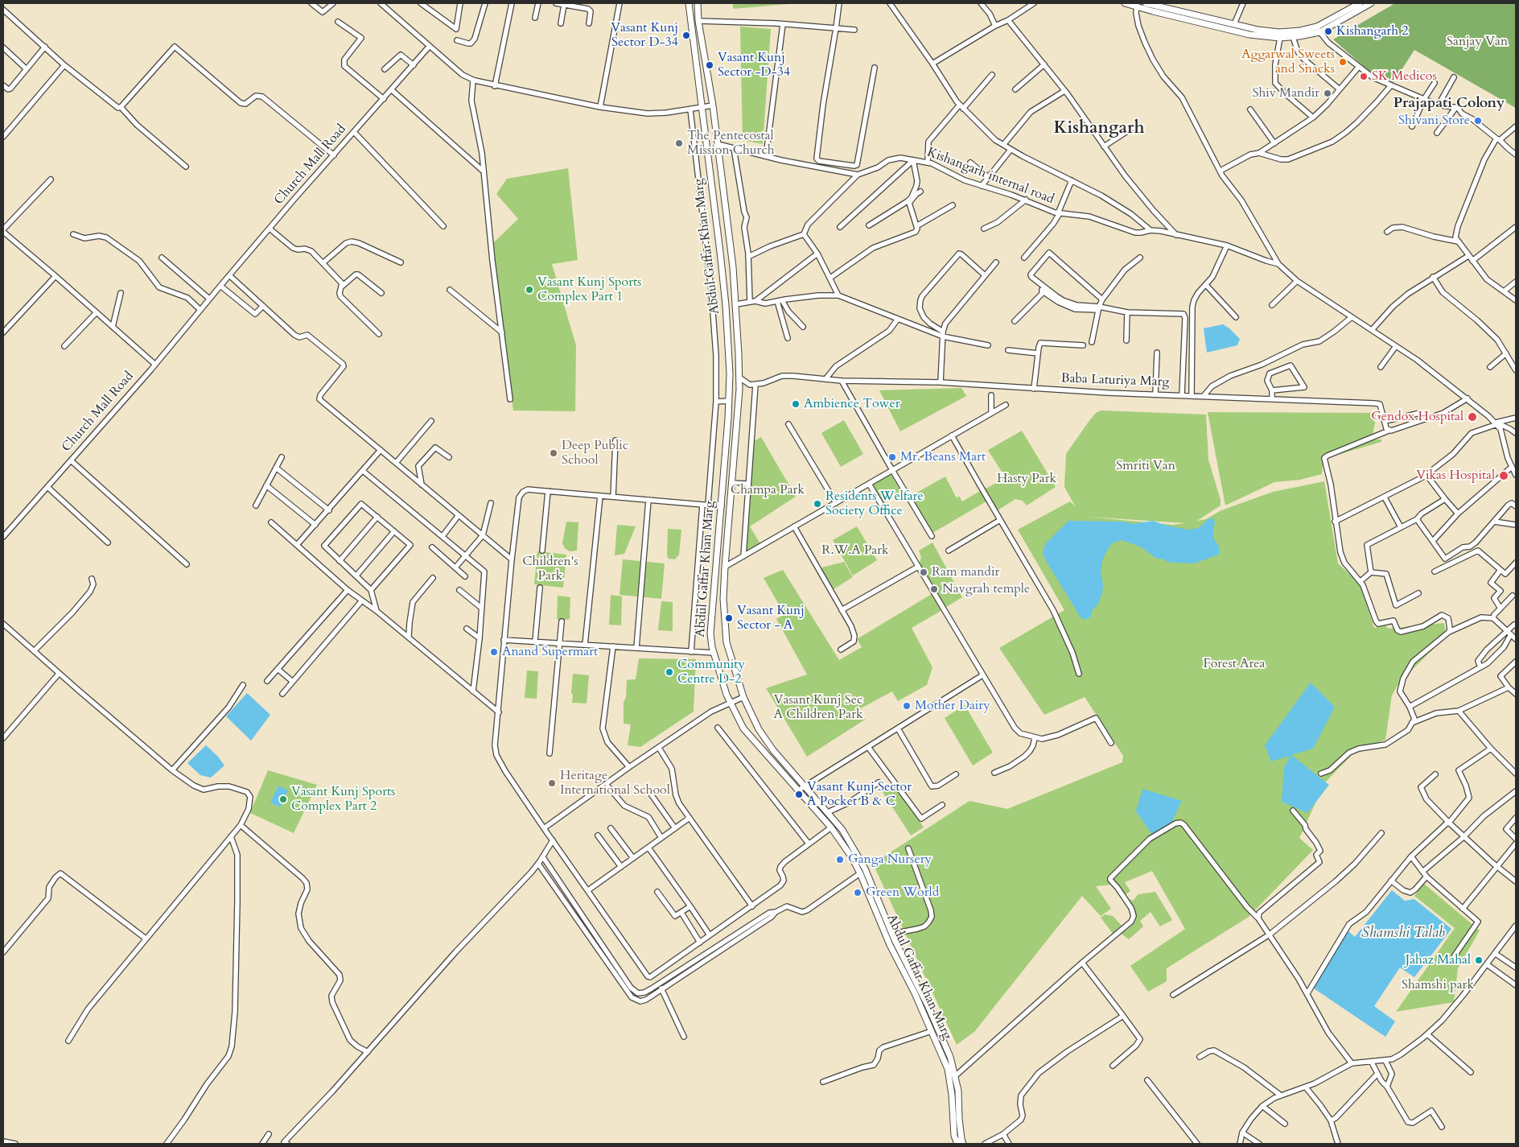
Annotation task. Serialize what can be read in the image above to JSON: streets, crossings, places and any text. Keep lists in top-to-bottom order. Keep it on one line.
{"streets":{"main road":["Abdul Gaffar Khan Marg"],"street":["Church Mall Road","Kishangarh internal road","Baba Laturiya Marg"]},"districts":["Prajapati Colony","Kishangarh"],"water":["Shamshi Talab"],"parks":["Sanjay Van","Smriti Van","Hasty Park","Champa Park","R.W.A Park","Children's Park","Forest Area","Vasant Kunj Sec A Children Park","Shamshi park"],"places":["Kishangarh 2","Vasant Kunj Sector D-34","Aggarwal Sweets and Snacks","Vasant Kunj Sector -D-34","SK Medicos","Shiv Mandir","Shivani Store","The Pentecostal Mission Church","Vasant Kunj Sports Complex Part 1","Ambience Tower","Gendox Hospital","Deep Public School","Mr. Beans Mart","Vikas Hospital","Residents Welfare Society Office","Ram mandir","Navgrah temple","Vasant Kunj Sector - A","Anand Supermart","Community Centre D-2","Mother Dairy","Heritage International School","Vasant Kunj Sector A Pocket B & C","Vasant Kunj Sports Complex Part 2","Ganga Nursery","Green World","Jahaz Mahal"]}
